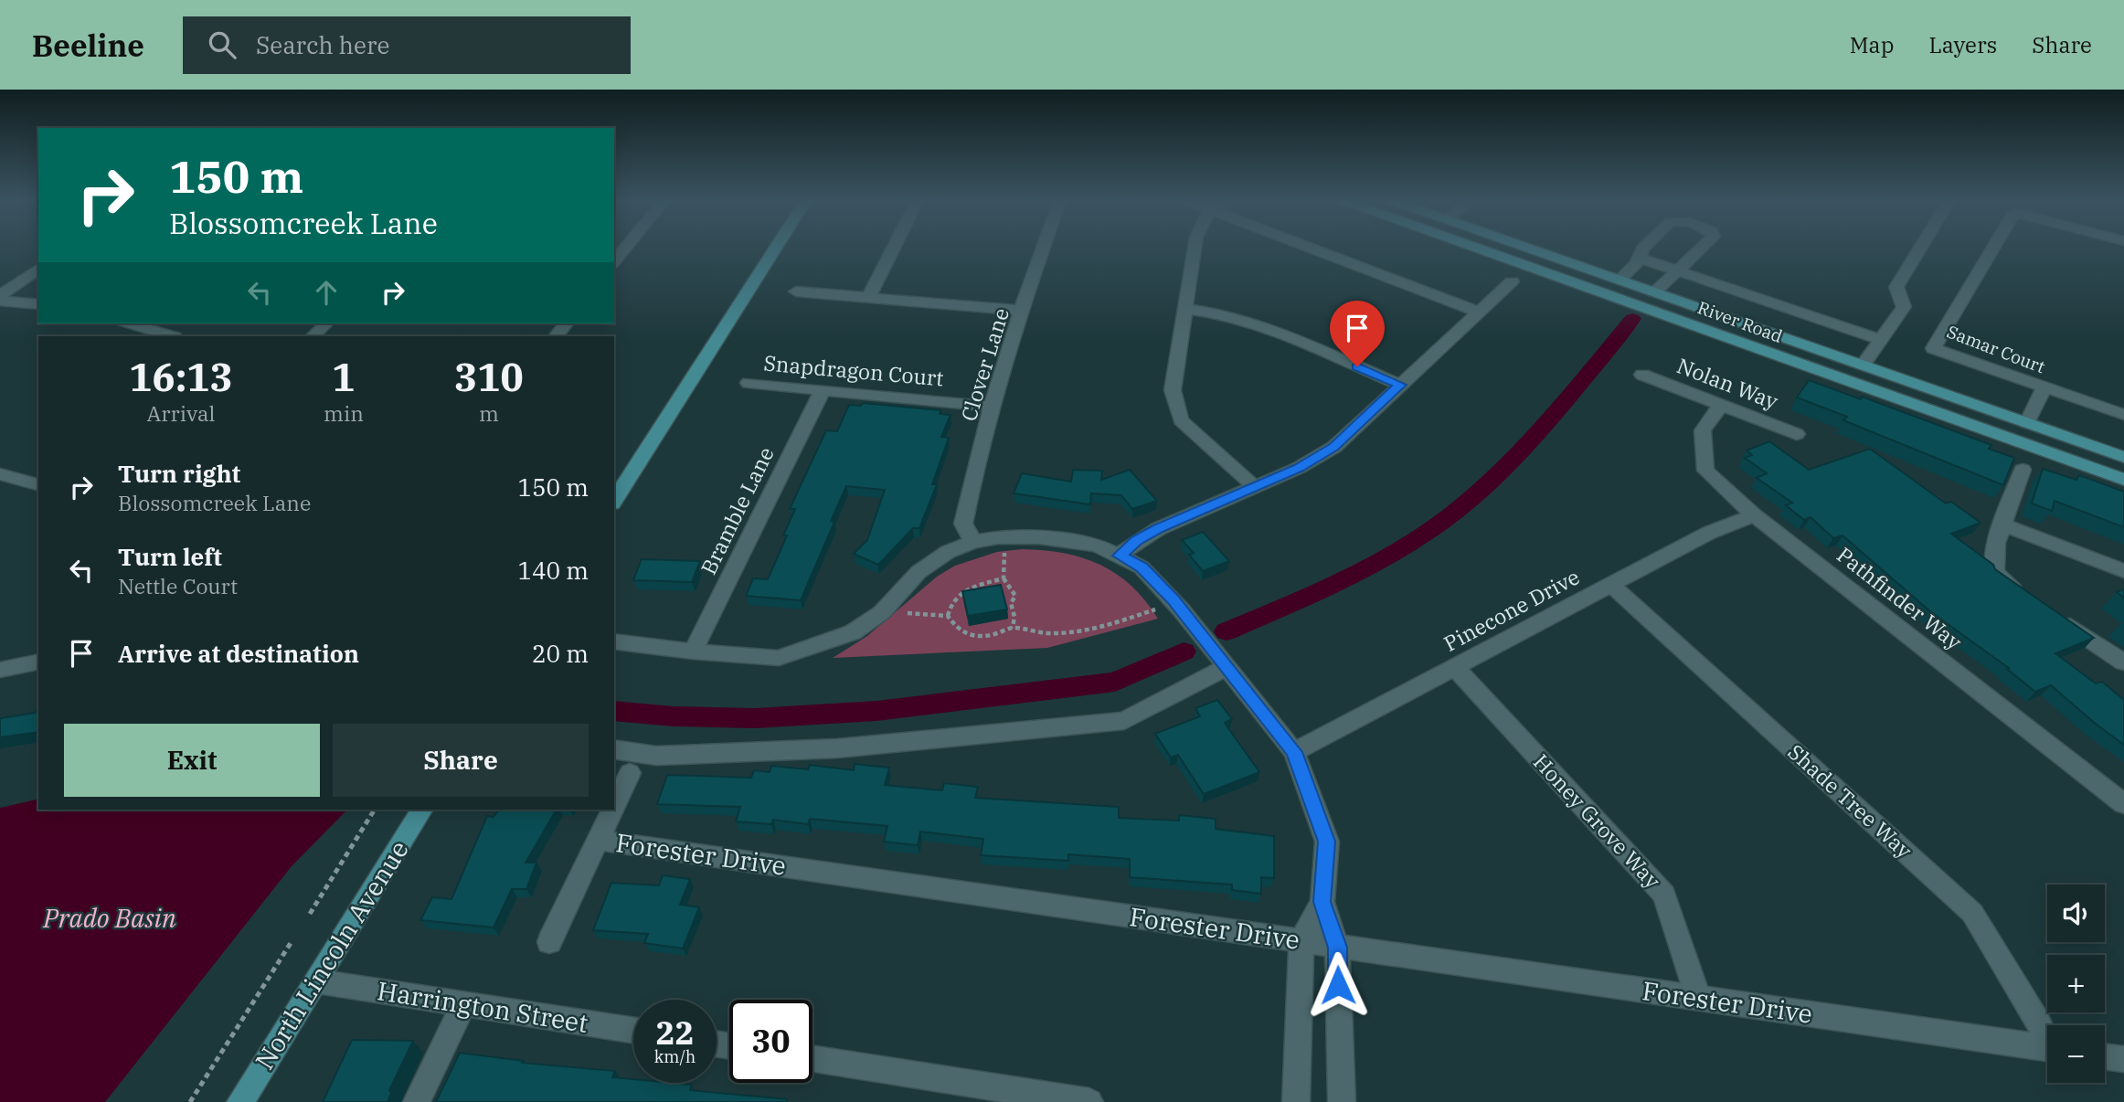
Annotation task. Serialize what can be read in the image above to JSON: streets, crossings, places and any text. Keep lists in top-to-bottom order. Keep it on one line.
{"streets":{"main road":["River Road","North Lincoln Avenue"],"street":["Samar Court","Clover Lane","Snapdragon Court","Nolan Way","Bramble Lane","Pathfinder Way","Pinecone Drive","Shade Tree Way","Honey Grove Way","Forester Drive","Harrington Street"]},"crossings":[["River Road","Samar Court"],["Clover Lane","Snapdragon Court"],["Snapdragon Court","Bramble Lane"],["Nolan Way","Pathfinder Way"],["Pathfinder Way","Pinecone Drive"],["Pinecone Drive","Shade Tree Way"],["Pinecone Drive","Honey Grove Way"],["Honey Grove Way","Forester Drive"],["North Lincoln Avenue","Harrington Street"]],"water":["Prado Basin"],"page":{"header":"Beeline","search":"Search here","nav":["Map","Layers","Share"],"turn":["150 m","Blossomcreek Lane"],"eta":["16:13","Arrival","1","min","310","m"],"list":[{"name":"Turn right","note":"Blossomcreek Lane","value":"150 m"},{"name":"Turn left","note":"Nettle Court","value":"140 m"},{"name":"Arrive at destination","value":"20 m"}],"buttons":["Exit","Share"],"map_buttons":["+","−"],"speed":"22 km/h","limit":"30"}}
